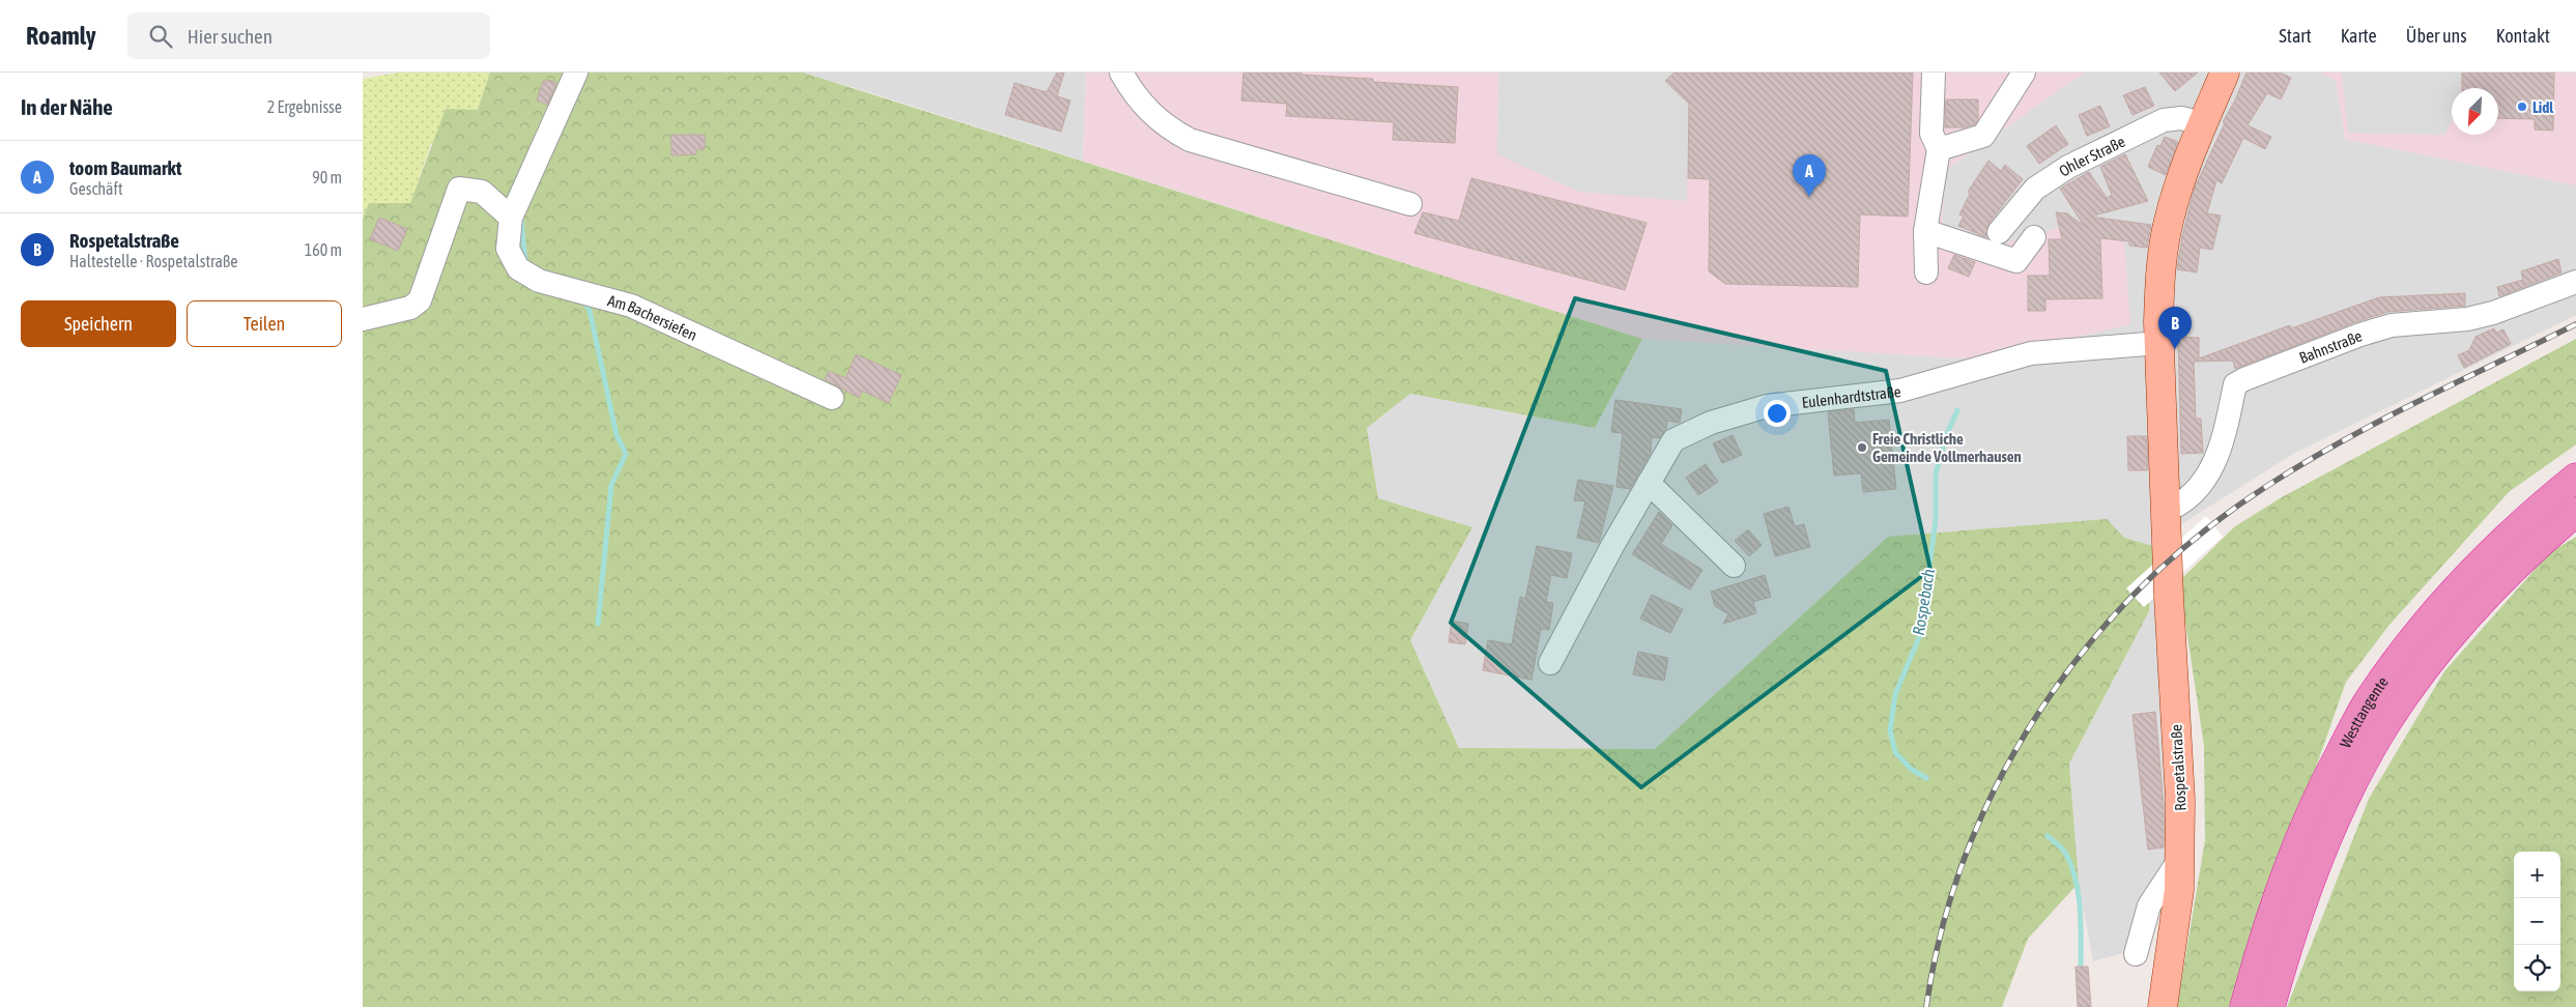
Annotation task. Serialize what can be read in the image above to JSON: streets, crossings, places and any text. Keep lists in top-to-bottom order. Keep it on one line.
{"streets":{"highway":["Westtangente"],"main road":["Rospetalstraße"],"street":["Ohler Straße","Am Bachersiefen","Bahnstraße","Eulenhardtstraße"]},"crossings":[["Ohler Straße","Rospetalstraße"],["Bahnstraße","Rospetalstraße"],["Eulenhardtstraße","Rospetalstraße"]],"water":["Rospebach"],"places":["Lidl","Freie Christliche Gemeinde Vollmerhausen"],"north":"bottom left","page":{"header":"Roamly","search":"Hier suchen","nav":["Start","Karte","Über uns","Kontakt"],"heading":["In der Nähe","2 Ergebnisse"],"list":[{"mark":"A","name":"toom Baumarkt","note":"Geschäft","value":"90 m"},{"mark":"B","name":"Rospetalstraße","note":"Haltestelle · Rospetalstraße","value":"160 m"}],"pins":["A","B"],"buttons":["Speichern","Teilen"],"map_buttons":["+","−"]}}
